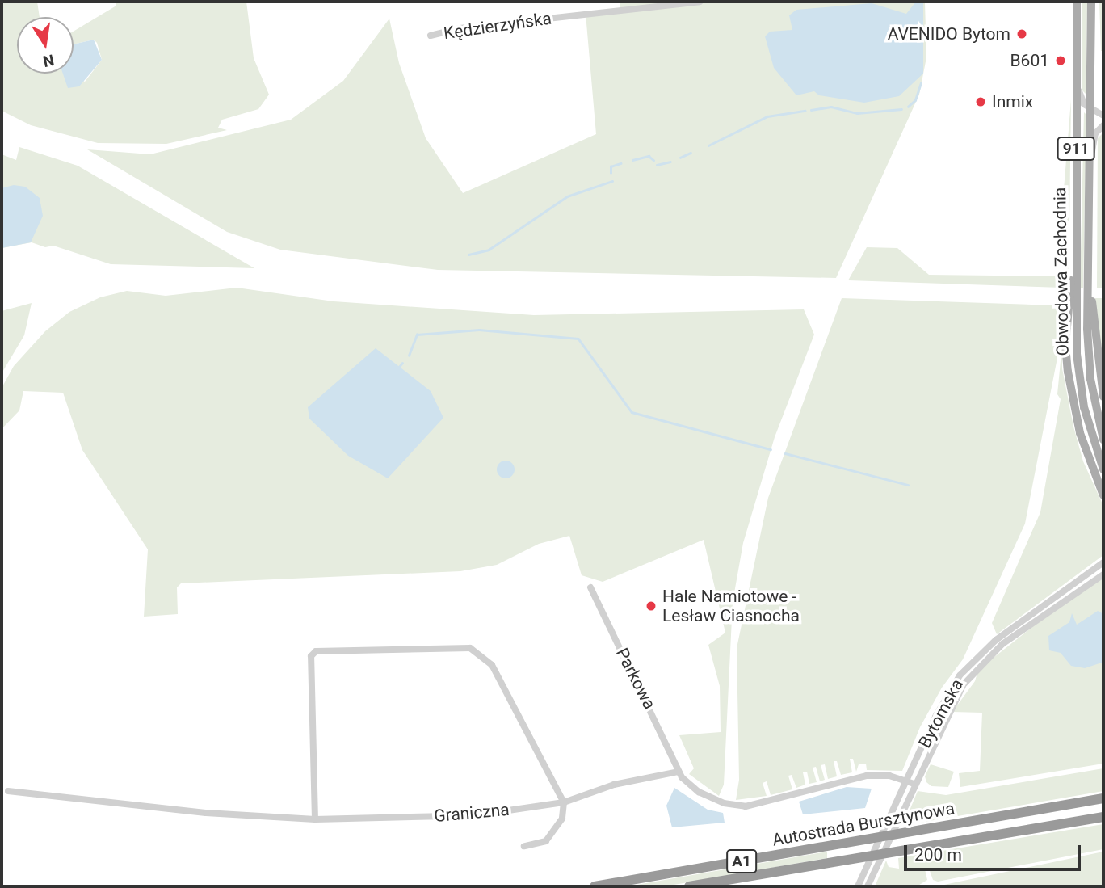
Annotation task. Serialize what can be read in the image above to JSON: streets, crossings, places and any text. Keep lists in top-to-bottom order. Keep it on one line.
{"streets":{"highway":["Autostrada Bursztynowa","A1"],"main road":["911","Obwodowa Zachodnia"],"street":["Kędzierzyńska","Parkowa","Bytomska","Graniczna"]},"crossings":[["911","Obwodowa Zachodnia"],["Parkowa","Graniczna"]],"places":["AVENIDO Bytom","B601","Inmix","Hale Namiotowe - Lesław Ciasnocha"],"scale_bar":"200 m","north":"bottom"}
